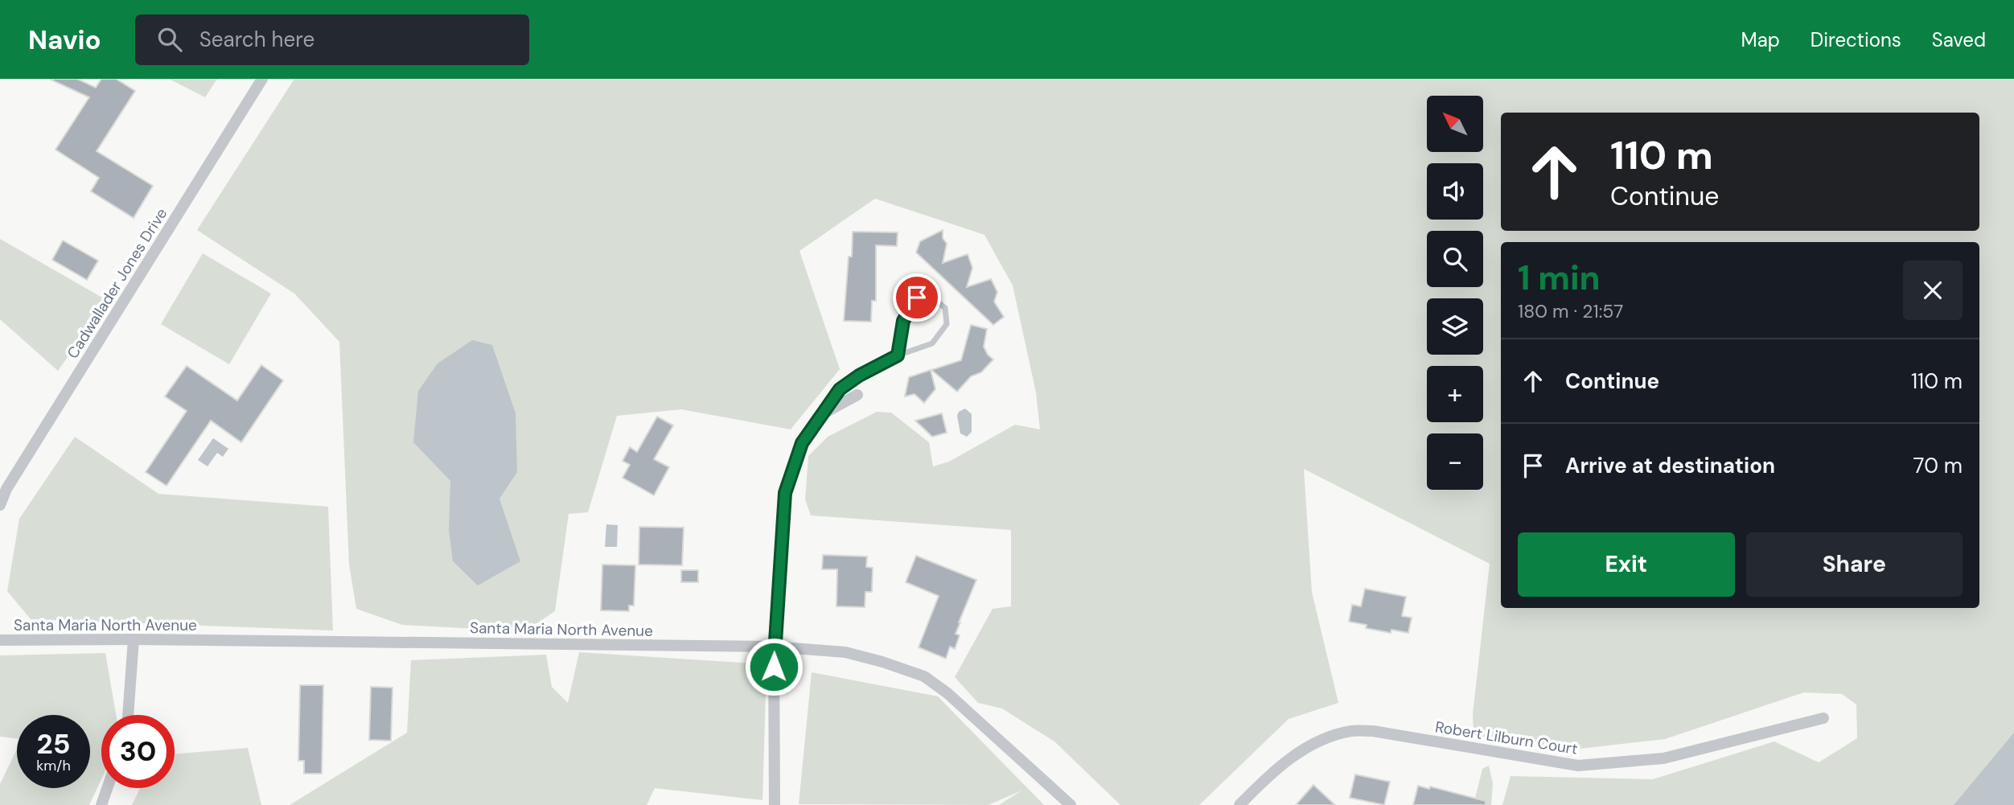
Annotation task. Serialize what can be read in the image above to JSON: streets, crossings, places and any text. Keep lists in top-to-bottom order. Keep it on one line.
{"streets":{"street":["Cadwallader Jones Drive","Santa Maria North Avenue","Robert Lilburn Court"]},"north":"top left","page":{"header":"Navio","search":"Search here","nav":["Map","Directions","Saved"],"map_buttons":["+","−"],"turn":["110 m","Continue"],"heading":["1 min","180 m · 21:57"],"list":[{"name":"Continue","value":"110 m"},{"name":"Arrive at destination","value":"70 m"}],"buttons":["Exit","Share"],"speed":"25 km/h","limit":"30"}}
